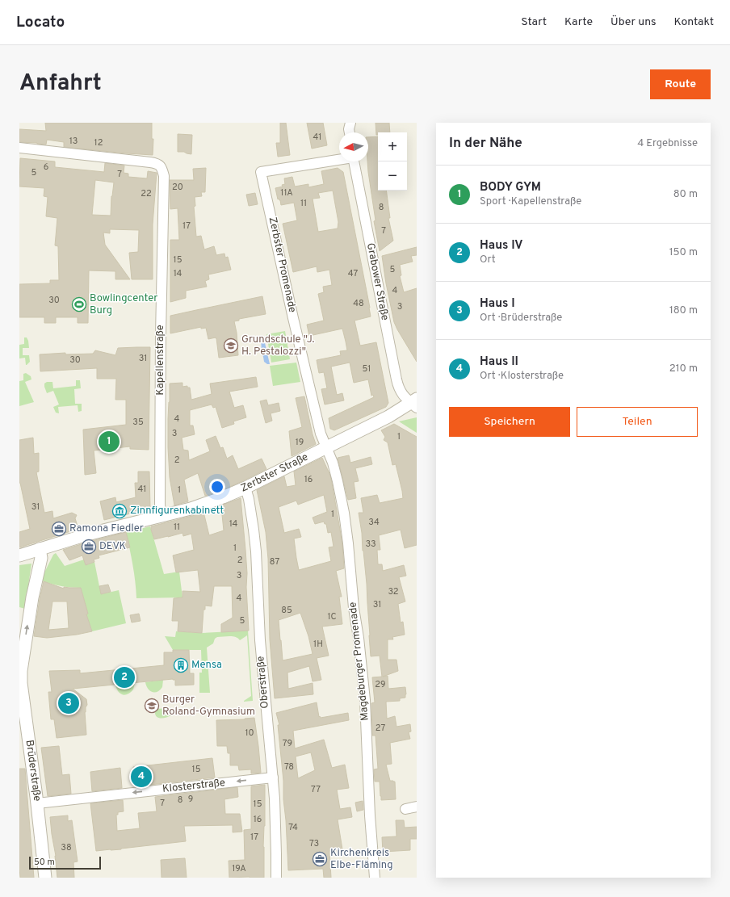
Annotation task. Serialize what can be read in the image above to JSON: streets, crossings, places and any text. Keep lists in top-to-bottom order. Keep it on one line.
{"streets":{"street":["Zerbster Promenade","Grabower Straße","Kapellenstraße","Zerbster Straße","Magdeburger Promenade","Oberstraße","Brüderstraße","Klosterstraße"]},"crossings":[["Zerbster Promenade","Zerbster Straße"],["Zerbster Promenade","Magdeburger Promenade"],["Grabower Straße","Zerbster Straße"],["Kapellenstraße","Zerbster Straße"],["Zerbster Straße","Magdeburger Promenade"],["Zerbster Straße","Oberstraße"],["Zerbster Straße","Brüderstraße"],["Oberstraße","Klosterstraße"],["Brüderstraße","Klosterstraße"]],"one_way":["Brüderstraße","Klosterstraße"],"places":{"sports":["Bowlingcenter Burg"],"school or university":["Grundschule \"J. H. Pestalozzi\"","Burger Roland-Gymnasium"],"museum":["Zinnfigurenkabinett"],"office":["Ramona Fiedler","DEVK","Kirchenkreis Elbe-Fläming"],"building":["Mensa"]},"house_numbers":["41","13","12","6","5","7","20","11A","22","11","8","17","7","15","5","14","47","4","30","48","3","31","30","51","4","35","3","1","19","2","16","41","1","31","1","34","14","11","33","1","2","87","3","32","4","31","85","1C","5","1H","29","27","10","79","78","15","77","9","8","7","15","16","74","17","73","38","19A"],"scale_bar":"50 m","north":"left","page":{"header":"Locato","nav":["Start","Karte","Über uns","Kontakt"],"title":"Anfahrt","buttons":["Route",["Speichern","Teilen"]],"heading":["In der Nähe","4 Ergebnisse"],"map_buttons":["+","−"],"list":[{"mark":"1","name":"BODY GYM","note":"Sport · Kapellenstraße","value":"80 m"},{"mark":"2","name":"Haus IV","note":"Ort","value":"150 m"},{"mark":"3","name":"Haus I","note":"Ort · Brüderstraße","value":"180 m"},{"mark":"4","name":"Haus II","note":"Ort · Klosterstraße","value":"210 m"}],"pins":["1","2","3","4"],"scale":"50 m"}}
